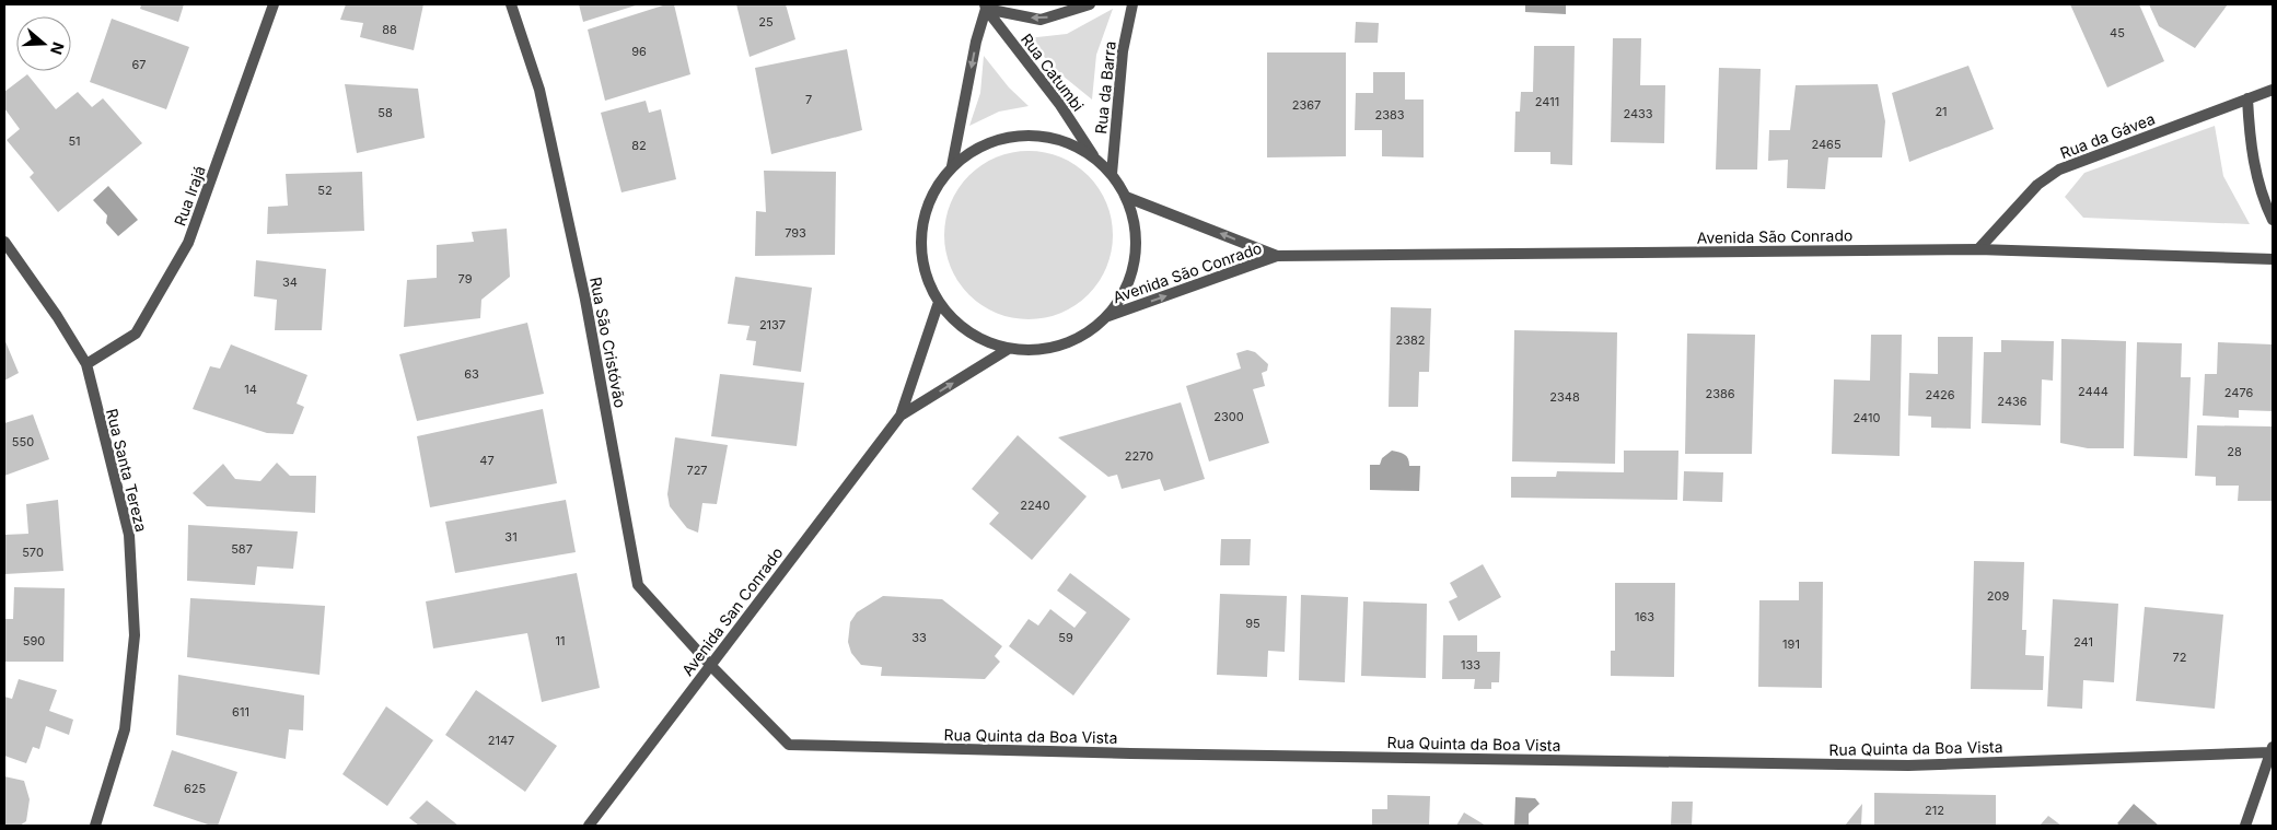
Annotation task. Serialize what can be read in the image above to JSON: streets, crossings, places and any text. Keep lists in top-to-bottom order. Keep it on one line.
{"streets":{"street":["Rua Catumbi","Rua da Barra","Rua da Gávea","Rua Irajá","Avenida São Conrado","Rua São Cristóvão","Rua Santa Tereza","Avenida San Conrado","Rua Quinta da Boa Vista"]},"crossings":[["Rua da Gávea","Avenida São Conrado"],["Rua Irajá","Rua Santa Tereza"],["Rua São Cristóvão","Avenida San Conrado"],["Rua São Cristóvão","Rua Quinta da Boa Vista"],["Avenida San Conrado","Rua Quinta da Boa Vista"]],"one_way":["Rua Catumbi"],"house_numbers":["25","88","45","96","67","7","2411","2367","21","58","2433","2383","51","2465","82","52","793","79","34","2137","2382","63","14","2444","2476","2386","2426","2348","2436","2300","2410","550","28","2270","47","727","2240","31","587","570","209","163","95","33","59","590","11","241","191","72","133","611","2147","625","212"],"north":"right"}
